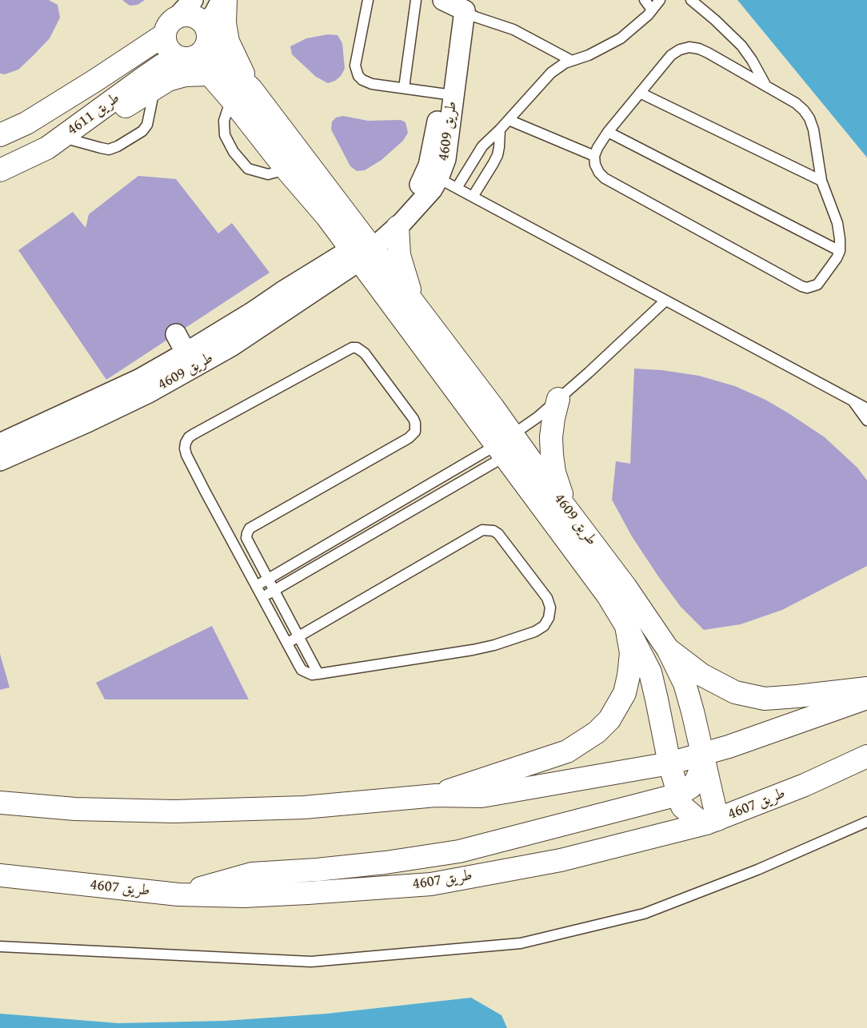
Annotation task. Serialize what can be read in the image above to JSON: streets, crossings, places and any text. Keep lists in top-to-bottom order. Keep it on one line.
{"streets":{"main road":["طريق 4611","طريق 4609","طريق 4607"]},"crossings":[["طريق 4611","طريق 4609"],["طريق 4609","طريق 4607"]]}
